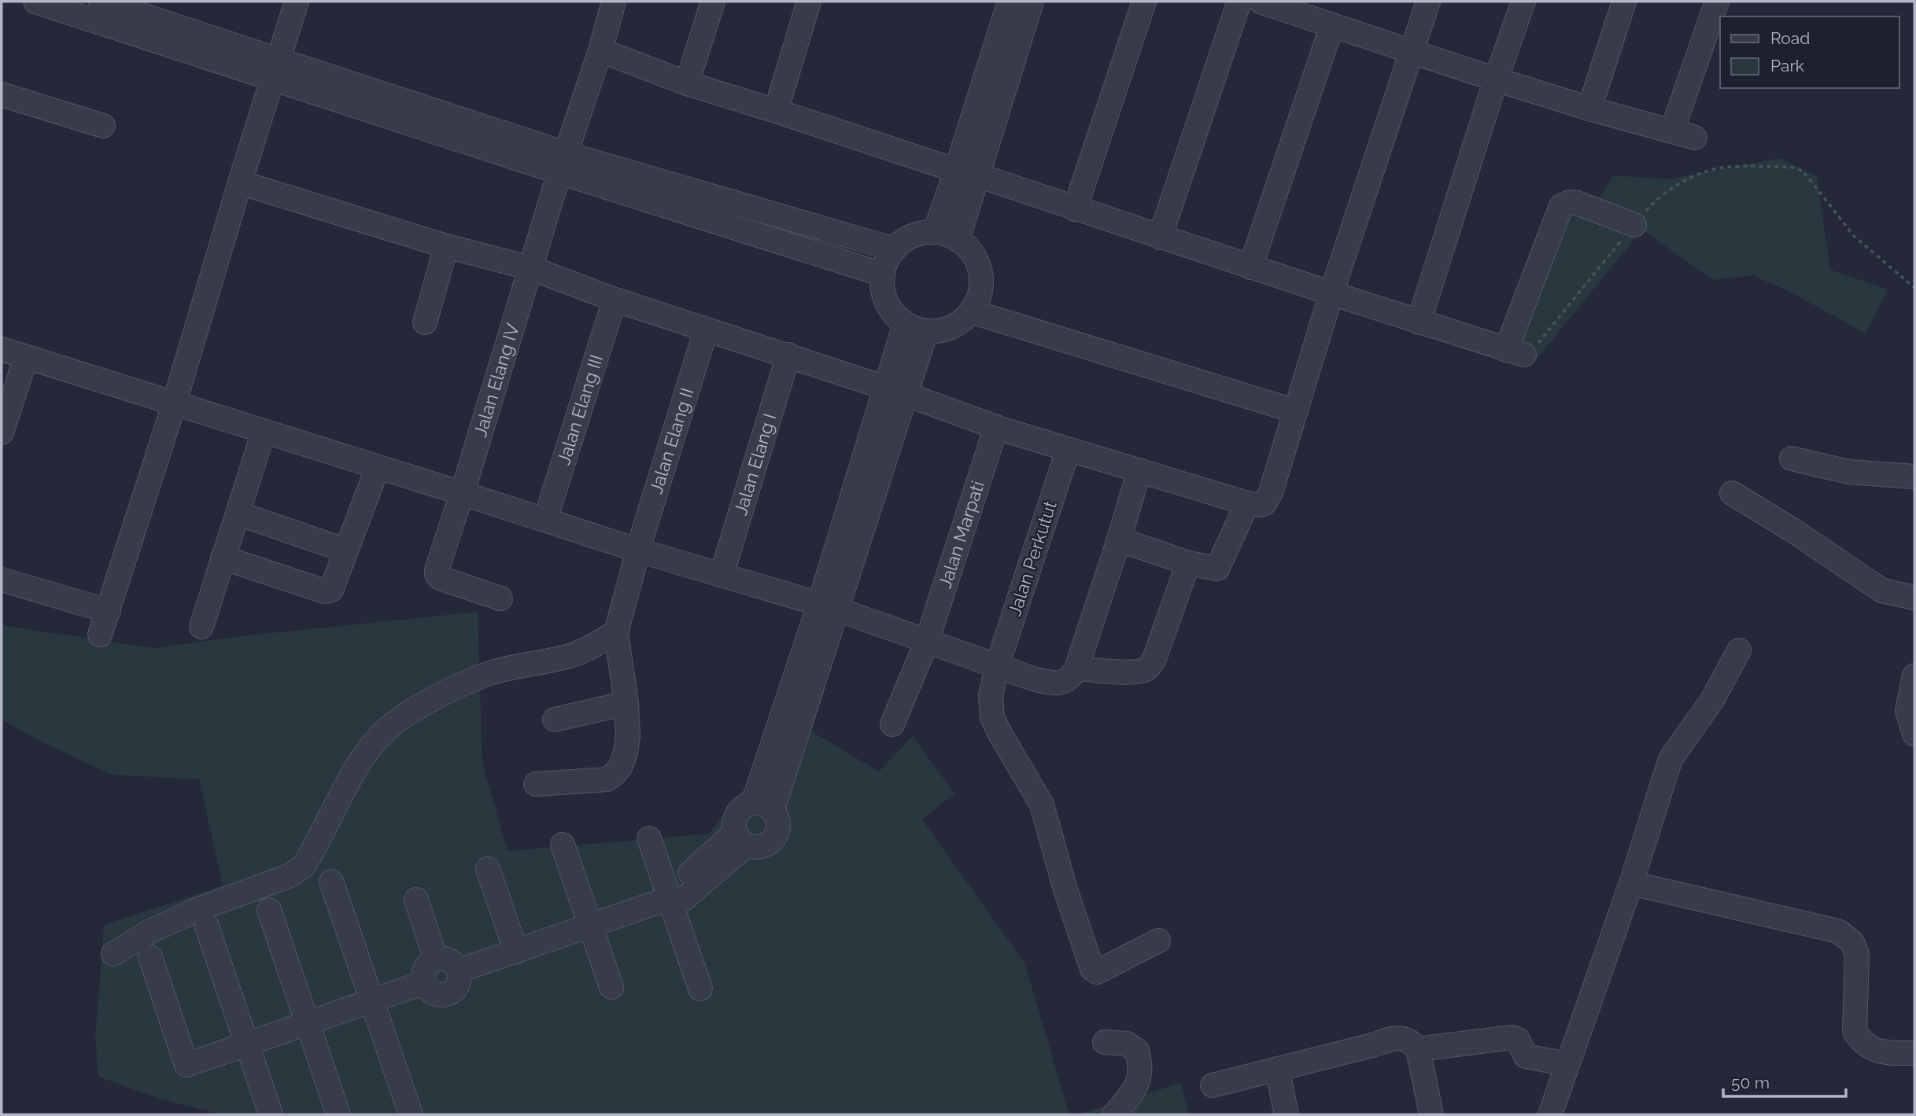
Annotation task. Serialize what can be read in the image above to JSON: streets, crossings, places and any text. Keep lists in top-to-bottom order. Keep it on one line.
{"streets":{"street":["Jalan Elang IV","Jalan Elang III","Jalan Elang II","Jalan Elang I","Jalan Marpati","Jalan Perkutut"]},"legend":["Road","Park"],"scale_bar":"50 m"}
